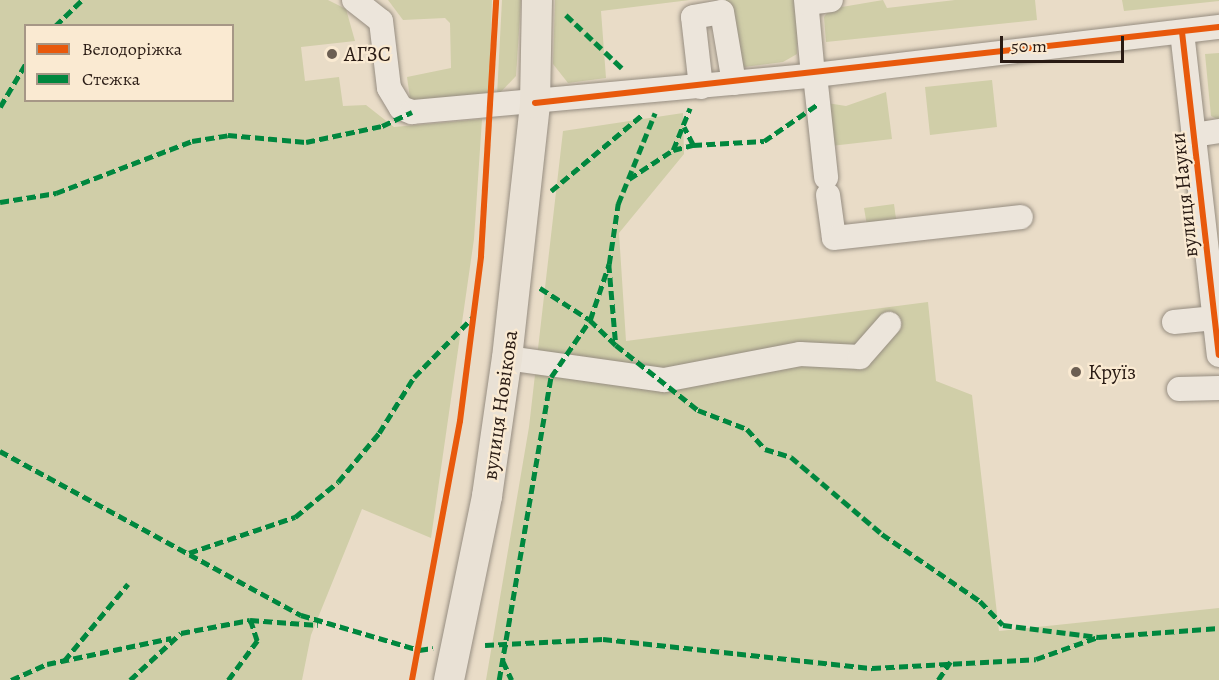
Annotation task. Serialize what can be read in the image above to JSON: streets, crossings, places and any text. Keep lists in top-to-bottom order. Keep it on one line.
{"streets":{"main road":["вулиця Новікова"],"street":["вулиця Науки"]},"places":["АГЗС","Круїз"],"legend":["Велодоріжка","Стежка"],"scale_bar":"50 m"}
